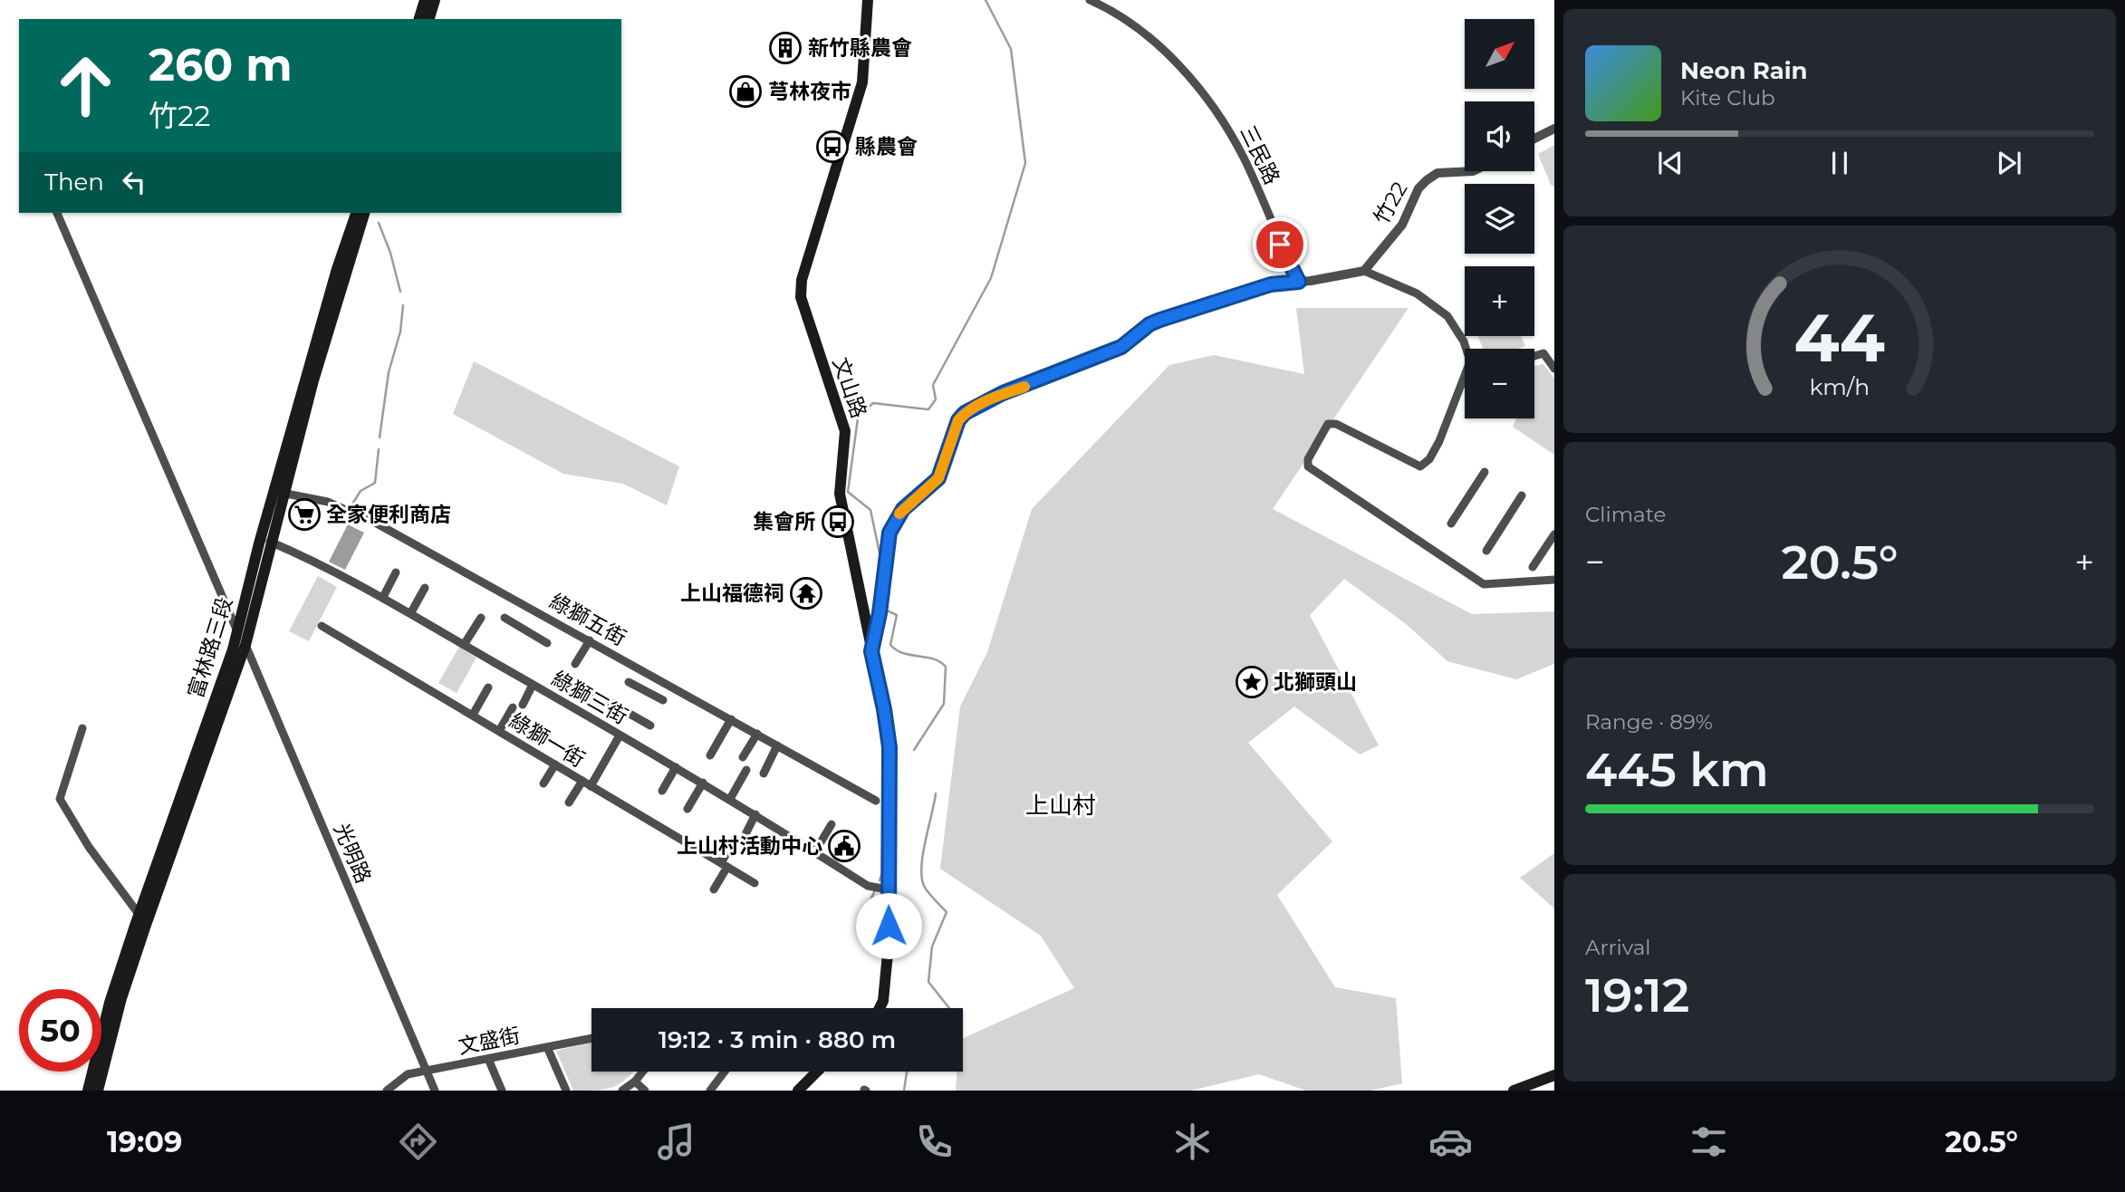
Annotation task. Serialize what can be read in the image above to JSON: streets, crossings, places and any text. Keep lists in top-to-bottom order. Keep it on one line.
{"streets":{"main road":["文山路","富林路三段"],"street":["三民路","竹22","綠獅五街","綠獅三街","綠獅一街","光明路","文盛街"]},"crossings":[["文山路","綠獅三街"],["綠獅五街","富林路三段"],["富林路三段","綠獅三街"],["富林路三段","光明路"],["光明路","文盛街"]],"districts":["上山村"],"places":{"building":["新竹縣農會"],"shop":["芎林夜市"],"bus stop":["縣農會","集會所"],"supermarket":["全家便利商店"],"temple":["上山福德祠"],"place":["北獅頭山"],"public building":["上山村活動中心"]},"north":"top right","page":{"map_buttons":["+","−"],"turn":["260 m","竹22"],"song":["Neon Rain","Kite Club"],"then":"Then","tile":["Climate",["Range · 89%","445 km"],["Arrival","19:12"]],"heat":["−","20.5°","+"],"limit":"50","trip":"19:12 · 3 min · 880 m","tabs":["19:09","20.5°"],"gauge":["44","km/h"]}}
